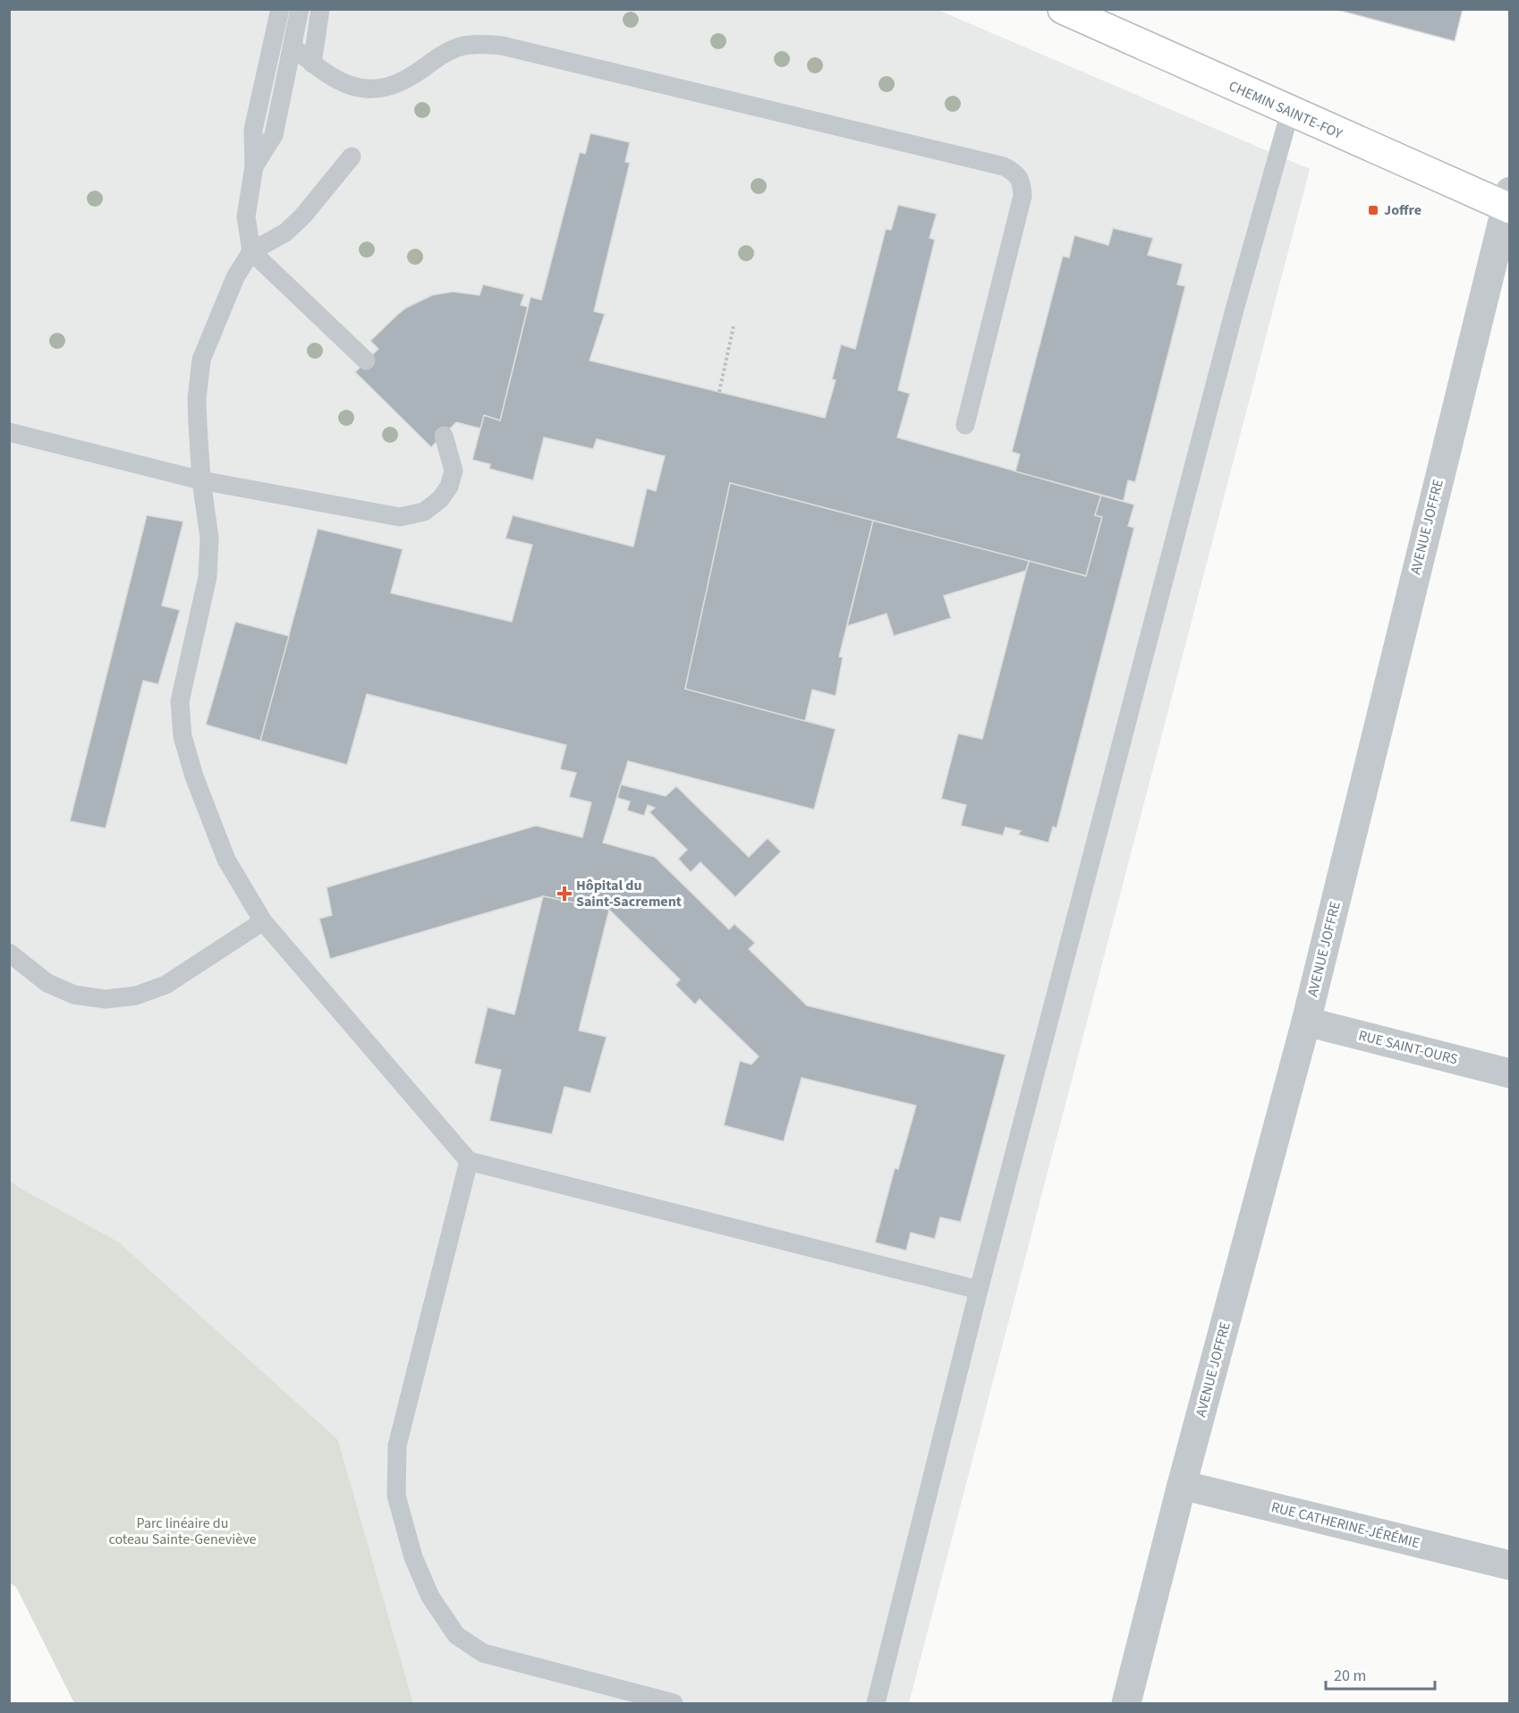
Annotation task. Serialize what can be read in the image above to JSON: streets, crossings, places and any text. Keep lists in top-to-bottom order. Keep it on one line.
{"streets":{"main road":["CHEMIN SAINTE-FOY"],"street":["AVENUE JOFFRE","RUE SAINT-OURS","RUE CATHERINE-JÉRÉMIE"]},"crossings":[["CHEMIN SAINTE-FOY","AVENUE JOFFRE"],["AVENUE JOFFRE","RUE SAINT-OURS"],["AVENUE JOFFRE","RUE CATHERINE-JÉRÉMIE"]],"parks":["Parc linéaire du coteau Sainte-Geneviève"],"places":{"transit":["Joffre"],"health":["Hôpital du Saint-Sacrement"]},"scale_bar":"20 m"}
